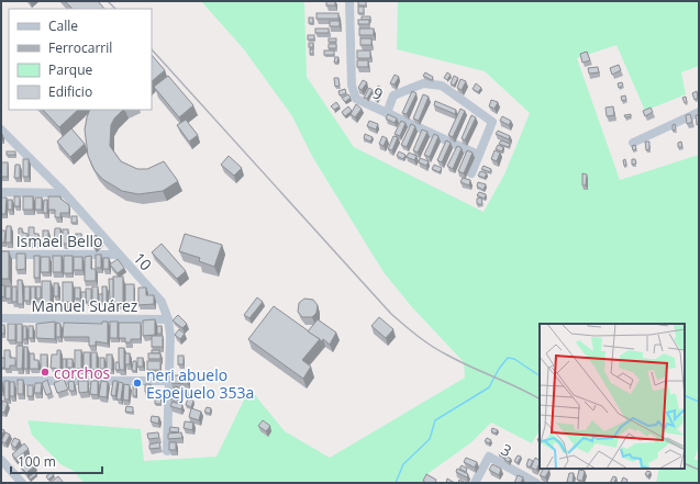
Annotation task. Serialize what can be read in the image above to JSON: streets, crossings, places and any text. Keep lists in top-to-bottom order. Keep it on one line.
{"streets":{"street":["9","Ismael Bello","10","Manuel Suárez","3"]},"crossings":[["Ismael Bello","10"],["10","Manuel Suárez"]],"places":["corchos","neri abuelo Espejuelo 353a"],"legend":["Calle","Ferrocarril","Parque","Edificio"],"scale_bar":"100 m"}
